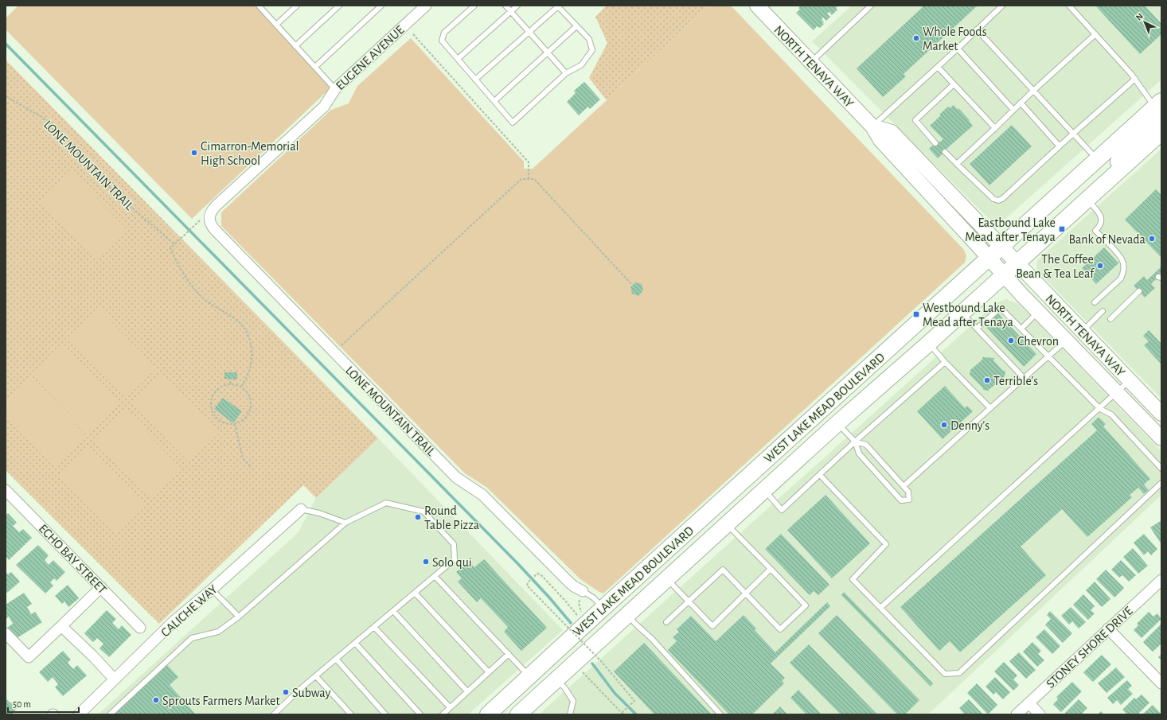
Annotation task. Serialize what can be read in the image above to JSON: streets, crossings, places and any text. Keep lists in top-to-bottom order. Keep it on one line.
{"streets":{"main road":["NORTH TENAYA WAY","WEST LAKE MEAD BOULEVARD"],"street":["EUGENE AVENUE","LONE MOUNTAIN TRAIL","ECHO BAY STREET","CALICHE WAY","STONEY SHORE DRIVE"]},"crossings":[["EUGENE AVENUE","LONE MOUNTAIN TRAIL"],["NORTH TENAYA WAY","WEST LAKE MEAD BOULEVARD"]],"places":{"other":["Whole Foods Market","Cimarron-Memorial High School","Bank of Nevada","The Coffee Bean & Tea Leaf","Chevron","Terrible's","Denny's","Round Table Pizza","Solo qui","Subway","Sprouts Farmers Market"],"transit":["Eastbound Lake Mead after Tenaya","Westbound Lake Mead after Tenaya"]},"scale_bar":"50 m","north":"top left"}
